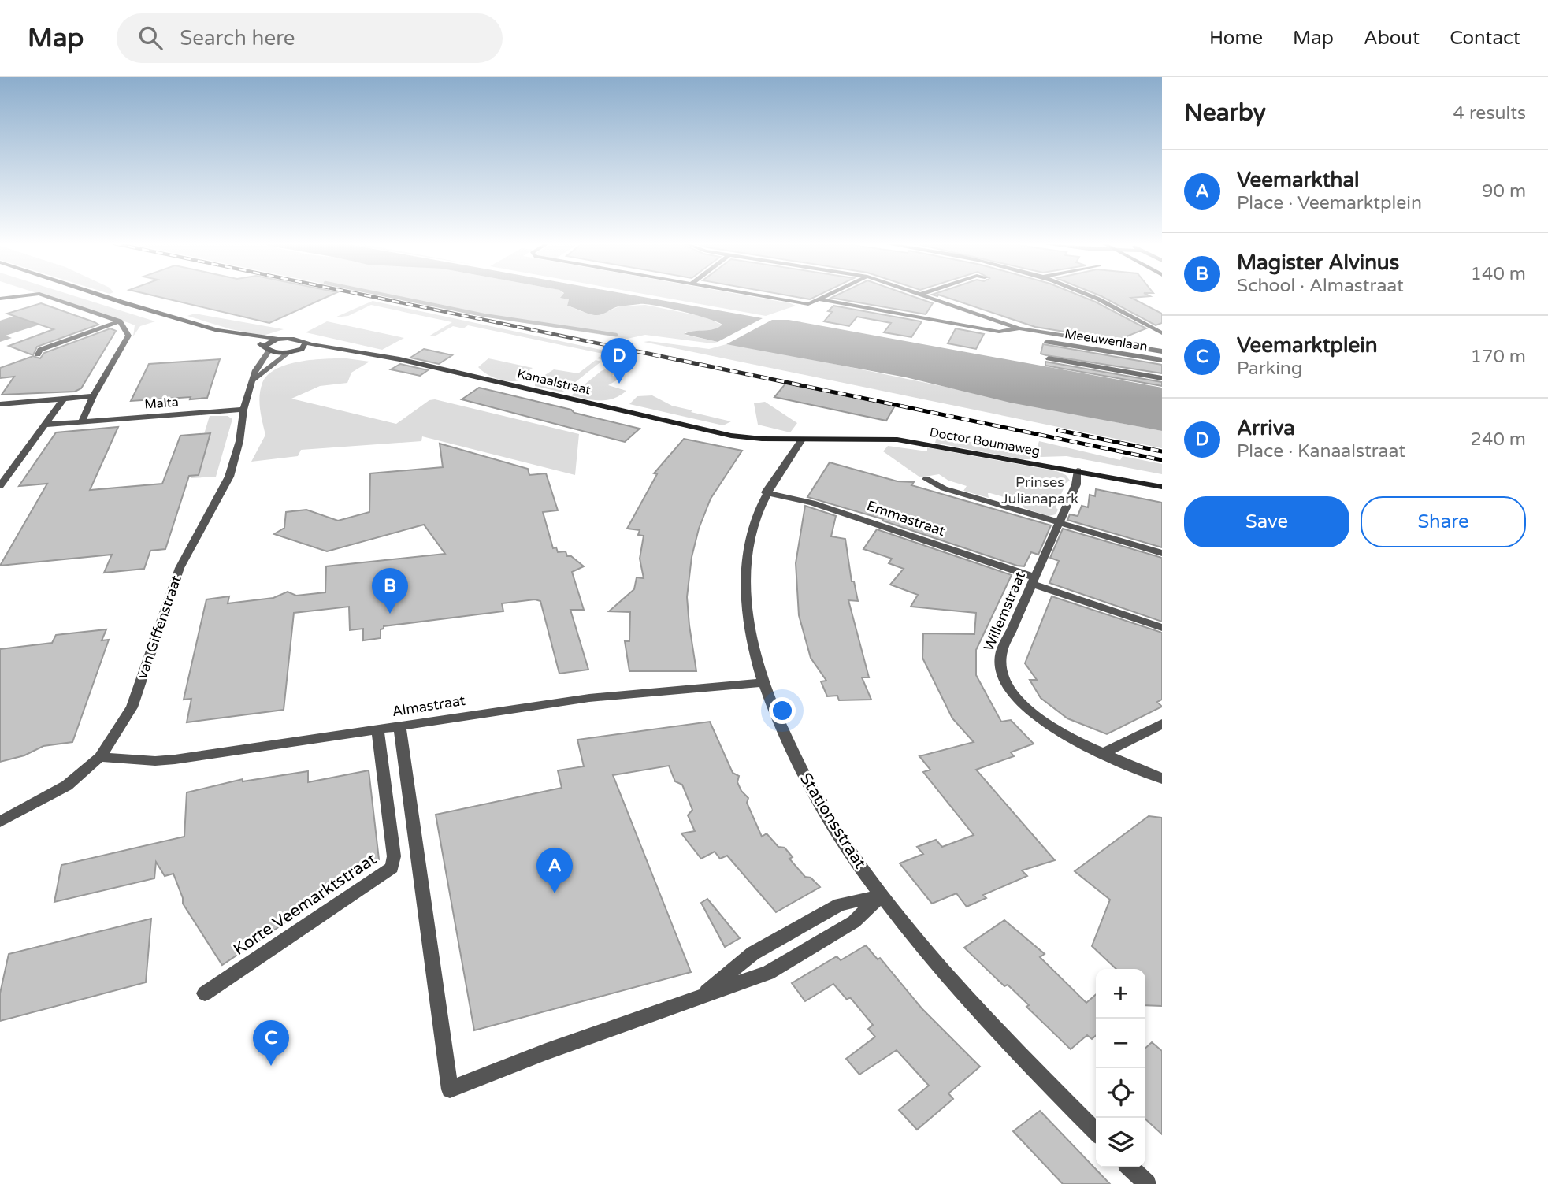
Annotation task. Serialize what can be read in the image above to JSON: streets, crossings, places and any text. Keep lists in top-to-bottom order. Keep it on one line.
{"streets":{"main road":["Kanaalstraat","Doctor Boumaweg"],"street":["Meeuwenlaan","Malta","Emmastraat","Willemstraat","van Giffenstraat","Almastraat","Stationsstraat","Korte Veemarktstraat"]},"crossings":[["Kanaalstraat","Doctor Boumaweg"],["Kanaalstraat","van Giffenstraat"],["Kanaalstraat","Stationsstraat"],["Malta","van Giffenstraat"],["Doctor Boumaweg","Willemstraat"],["Doctor Boumaweg","Stationsstraat"],["Emmastraat","Willemstraat"],["Emmastraat","Stationsstraat"],["van Giffenstraat","Almastraat"],["Almastraat","Stationsstraat"],["Almastraat","Korte Veemarktstraat"]],"parks":["Prinses Julianapark"],"page":{"header":"Map","search":"Search here","nav":["Home","Map","About","Contact"],"heading":["Nearby","4 results"],"list":[{"mark":"A","name":"Veemarkthal","note":"Place · Veemarktplein","value":"90 m"},{"mark":"B","name":"Magister Alvinus","note":"School · Almastraat","value":"140 m"},{"mark":"C","name":"Veemarktplein","note":"Parking","value":"170 m"},{"mark":"D","name":"Arriva","note":"Place · Kanaalstraat","value":"240 m"}],"pins":["D","B","A","C"],"buttons":["Save","Share"],"map_buttons":["+","−"]}}
